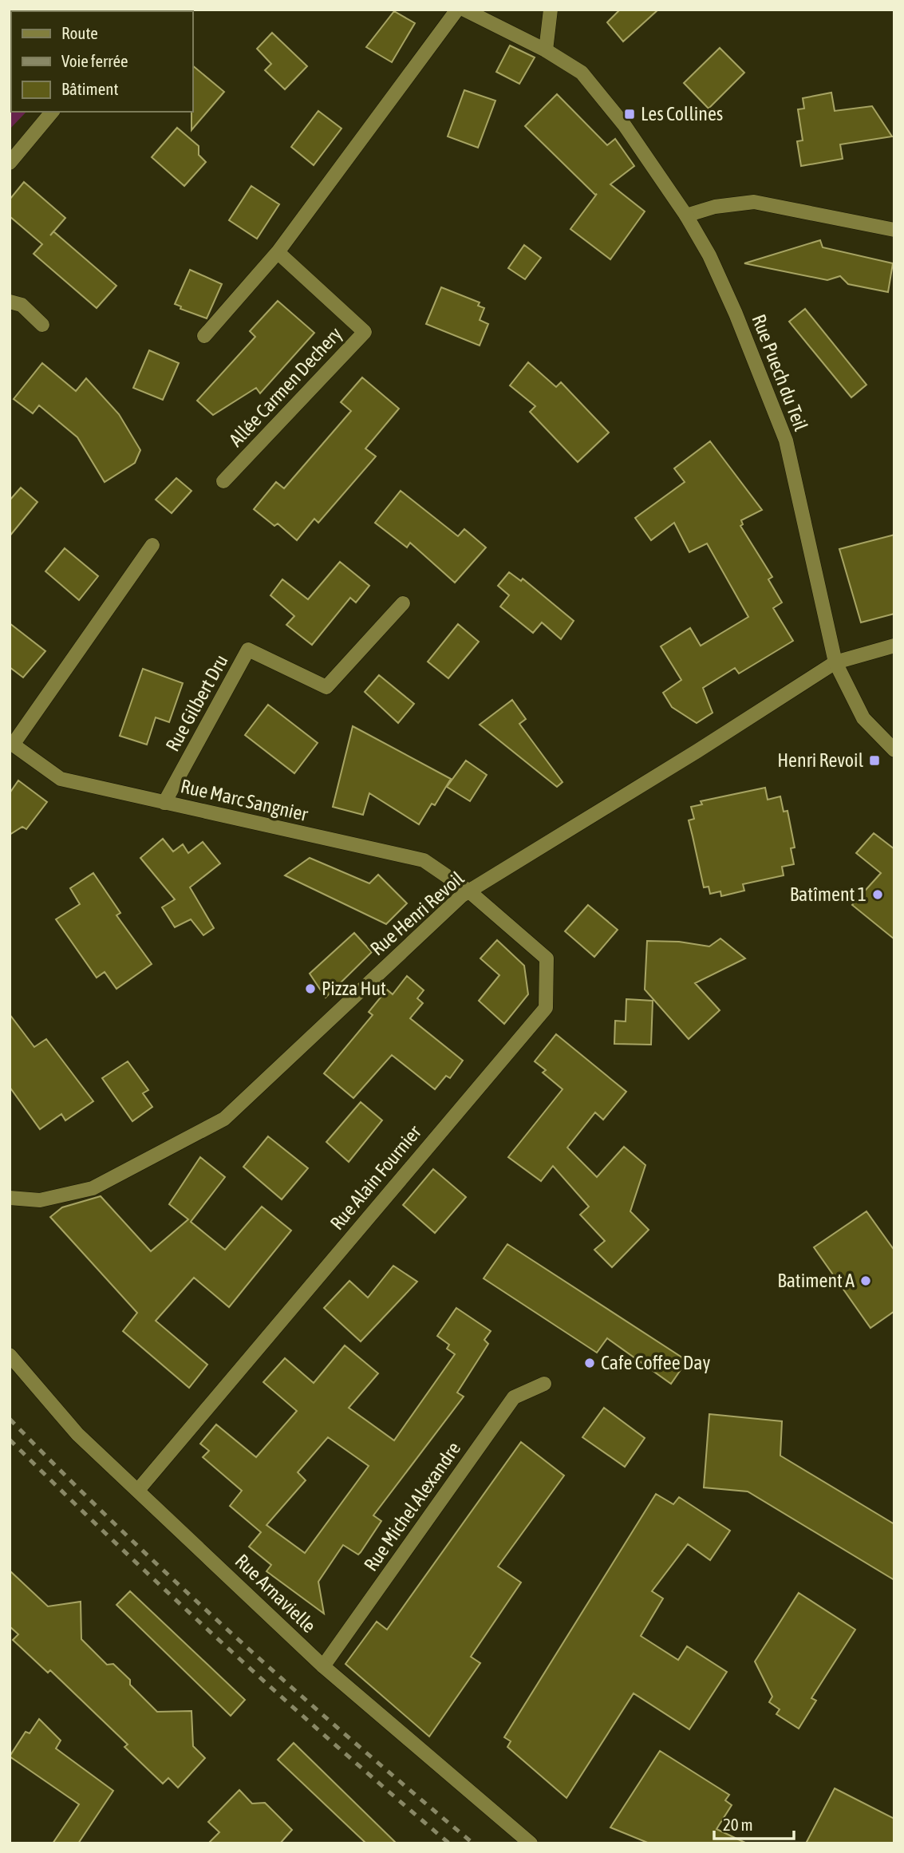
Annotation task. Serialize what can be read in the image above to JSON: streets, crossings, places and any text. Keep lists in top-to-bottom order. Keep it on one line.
{"streets":{"street":["Rue Puech du Teil","Allée Carmen Dechery","Rue Gilbert Dru","Rue Marc Sangnier","Rue Henri Revoil","Rue Alain Fournier","Rue Michel Alexandre","Rue Arnavielle"]},"crossings":[["Rue Puech du Teil","Rue Henri Revoil"],["Rue Gilbert Dru","Rue Marc Sangnier"],["Rue Marc Sangnier","Rue Henri Revoil"],["Rue Marc Sangnier","Rue Alain Fournier"],["Rue Henri Revoil","Rue Alain Fournier"],["Rue Alain Fournier","Rue Arnavielle"],["Rue Michel Alexandre","Rue Arnavielle"]],"places":{"transit":["Les Collines","Henri Revoil"],"other":["Batîment 1","Pizza Hut","Batiment A","Cafe Coffee Day"]},"legend":["Route","Voie ferrée","Bâtiment"],"scale_bar":"20 m"}
